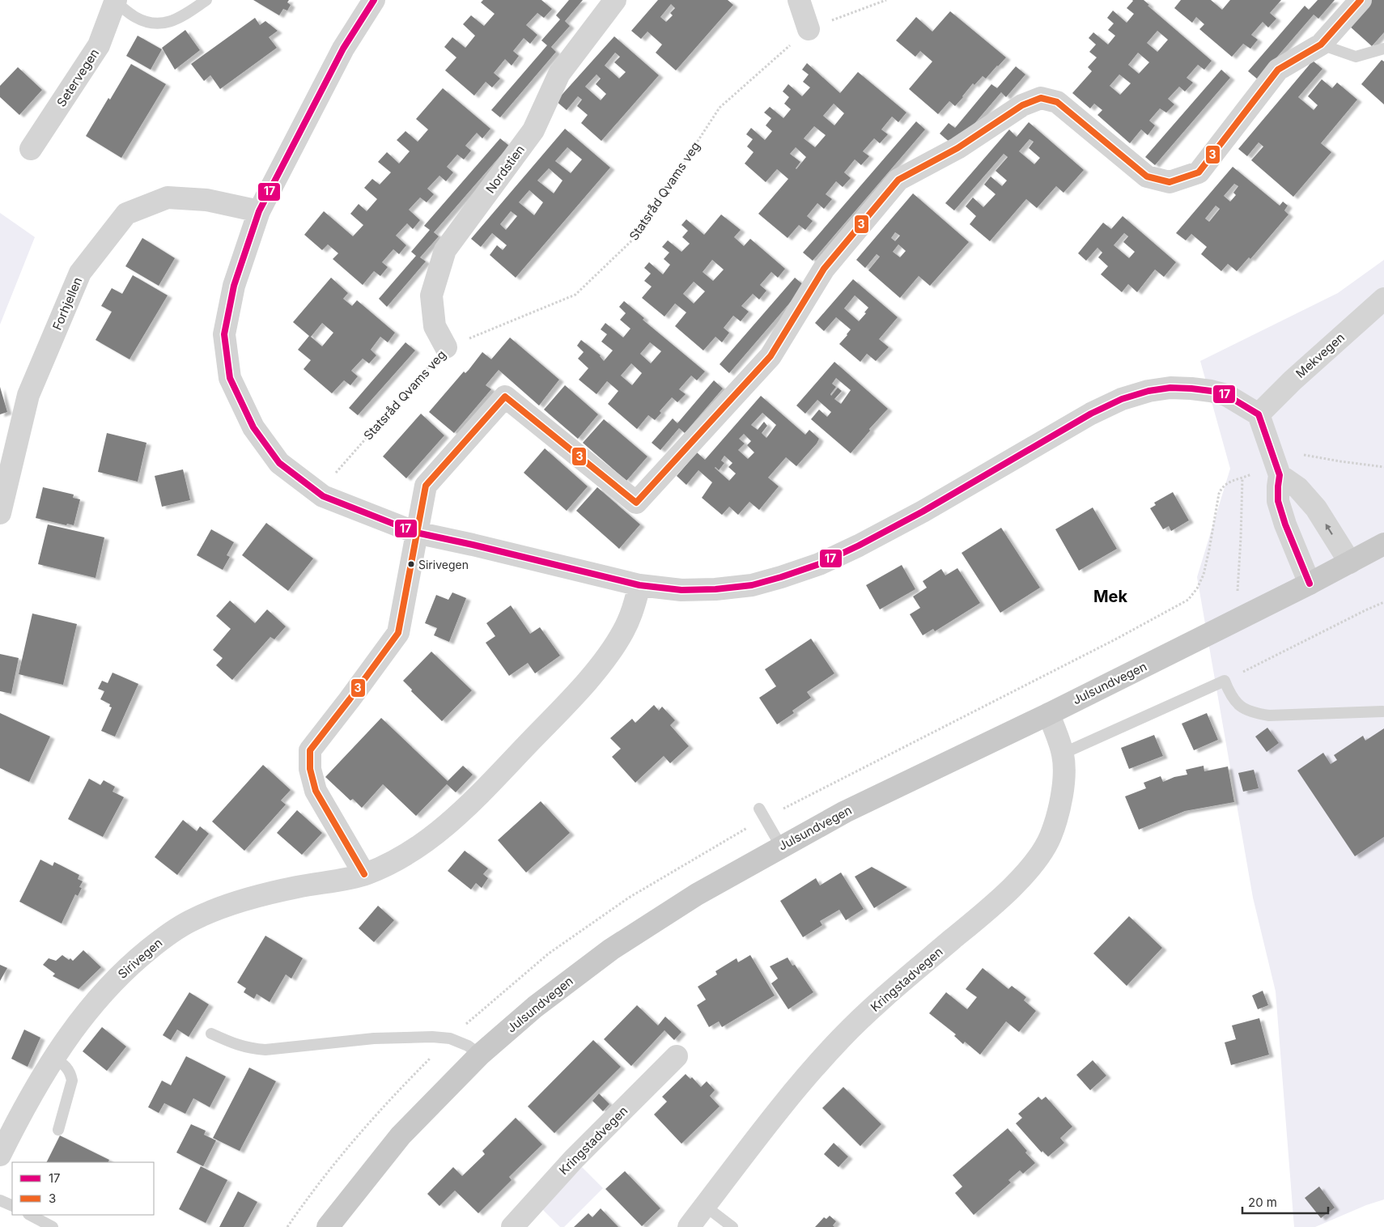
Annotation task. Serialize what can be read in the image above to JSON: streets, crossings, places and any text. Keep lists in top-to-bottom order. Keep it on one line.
{"streets":{"main road":["Julsundvegen"],"street":["Setervegen","Nordstien","Forhjellen","Mekvegen","Sirivegen","Kringstadvegen"],"path":["Statsråd Qvams veg"]},"crossings":[["Nordstien","Statsråd Qvams veg"],["Julsundvegen","Kringstadvegen"]],"districts":["Mek"],"places":["Sirivegen"],"lines":["transit line 17","transit line 3"],"legend":["17","3"],"scale_bar":"20 m"}
